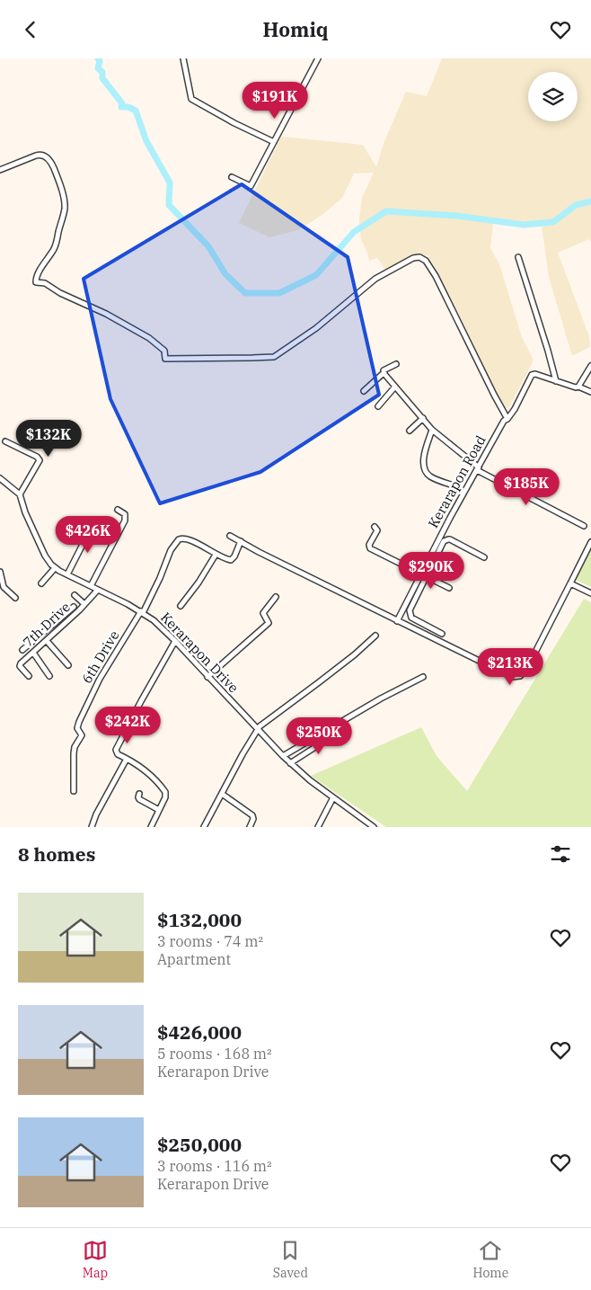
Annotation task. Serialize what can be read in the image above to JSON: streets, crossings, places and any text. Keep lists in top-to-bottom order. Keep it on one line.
{"streets":{"street":["Kerarapon Road","7th Drive","Kerarapon Drive","6th Drive"]},"crossings":[["7th Drive","Kerarapon Drive"],["Kerarapon Drive","6th Drive"]],"page":{"header":"Homiq","price":["$191K","$132K","$185K","$426K","$290K","$213K","$242K","$250K"],"heading":"8 homes","list":[{"name":"$132,000","note":"3 rooms · 74 m² · Apartment"},{"name":"$426,000","note":"5 rooms · 168 m² · Kerarapon Drive"},{"name":"$250,000","note":"3 rooms · 116 m² · Kerarapon Drive"}],"tabs":["Map","Saved","Home"]}}
